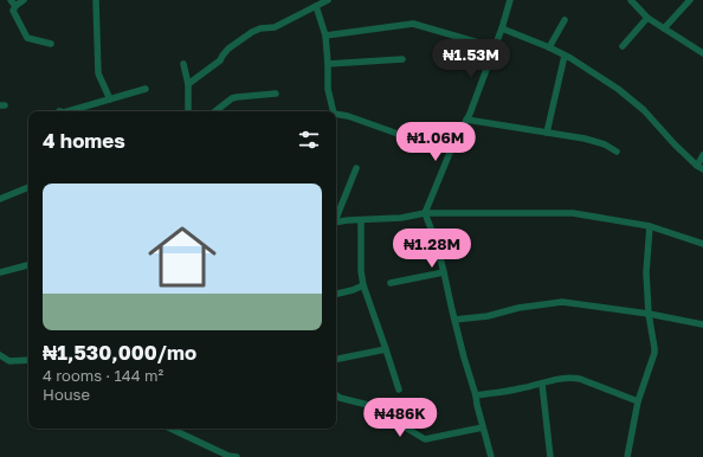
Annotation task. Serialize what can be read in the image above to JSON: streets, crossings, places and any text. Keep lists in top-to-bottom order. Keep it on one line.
{"page":{"price":["₦1.53M","₦1.06M","₦1.28M","₦486K"],"heading":"4 homes","list":[{"name":"₦1,530,000/mo","note":"4 rooms · 144 m² · House"}]}}
